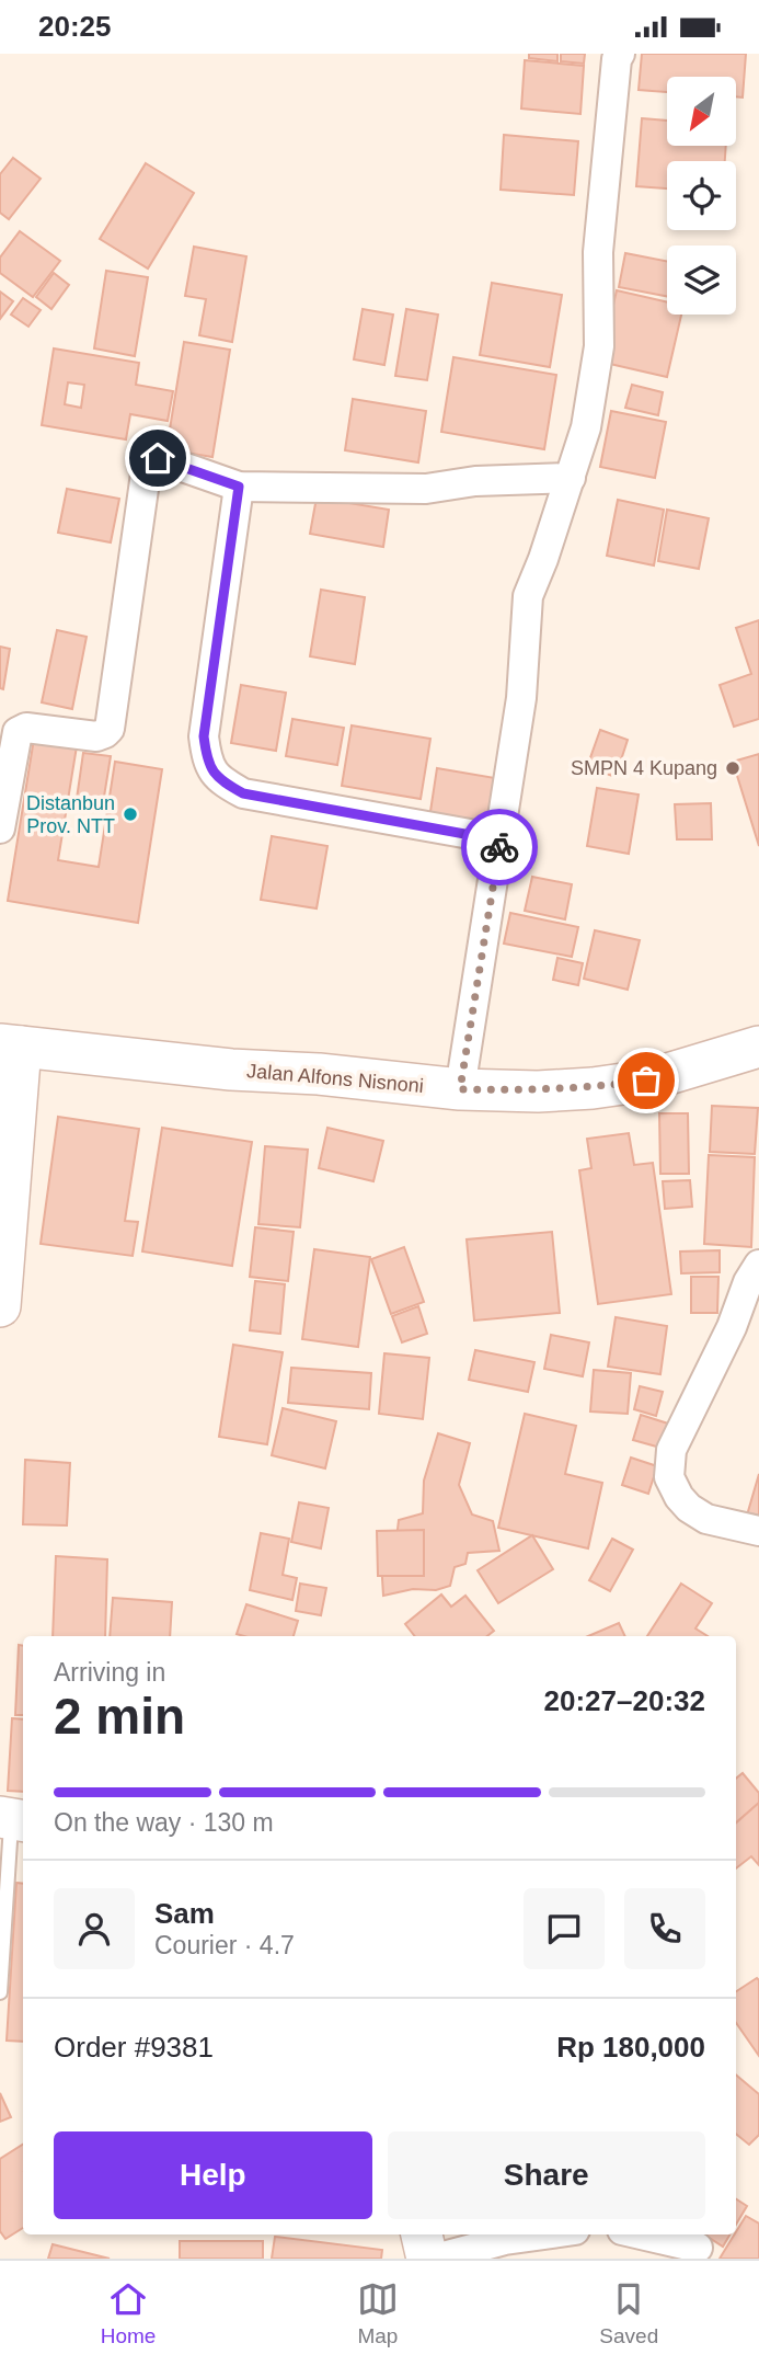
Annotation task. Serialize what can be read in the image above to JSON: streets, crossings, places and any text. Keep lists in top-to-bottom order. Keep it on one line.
{"streets":{"main road":["Jalan Alfons Nisnoni"]},"places":["SMPN 4 Kupang","Distanbun Prov. NTT"],"north":"bottom left","page":{"status":"20:25","heading":["2 min","Arriving in","20:27–20:32"],"panel":["Sam","Courier · 4.7","Order #9381","Rp 180,000"],"bar":"On the way · 130 m","buttons":["Help","Share"],"tabs":["Home","Map","Saved"]}}
